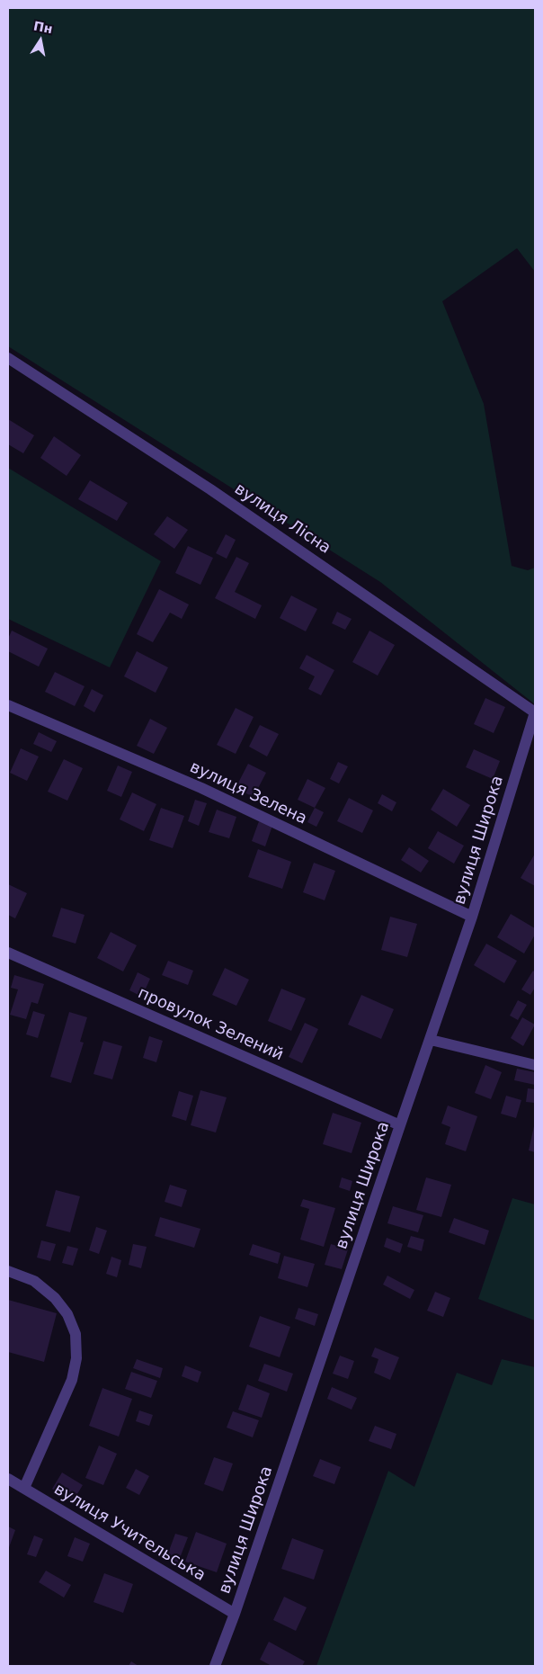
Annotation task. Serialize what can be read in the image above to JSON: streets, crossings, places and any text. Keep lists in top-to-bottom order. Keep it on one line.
{"streets":{"street":["вулиця Лісна","вулиця Зелена","вулиця Широка","провулок Зелений","вулиця Учительська"]},"crossings":[["вулиця Лісна","вулиця Широка"],["вулиця Зелена","вулиця Широка"],["вулиця Широка","провулок Зелений"],["вулиця Широка","вулиця Учительська"]],"north":"top"}
